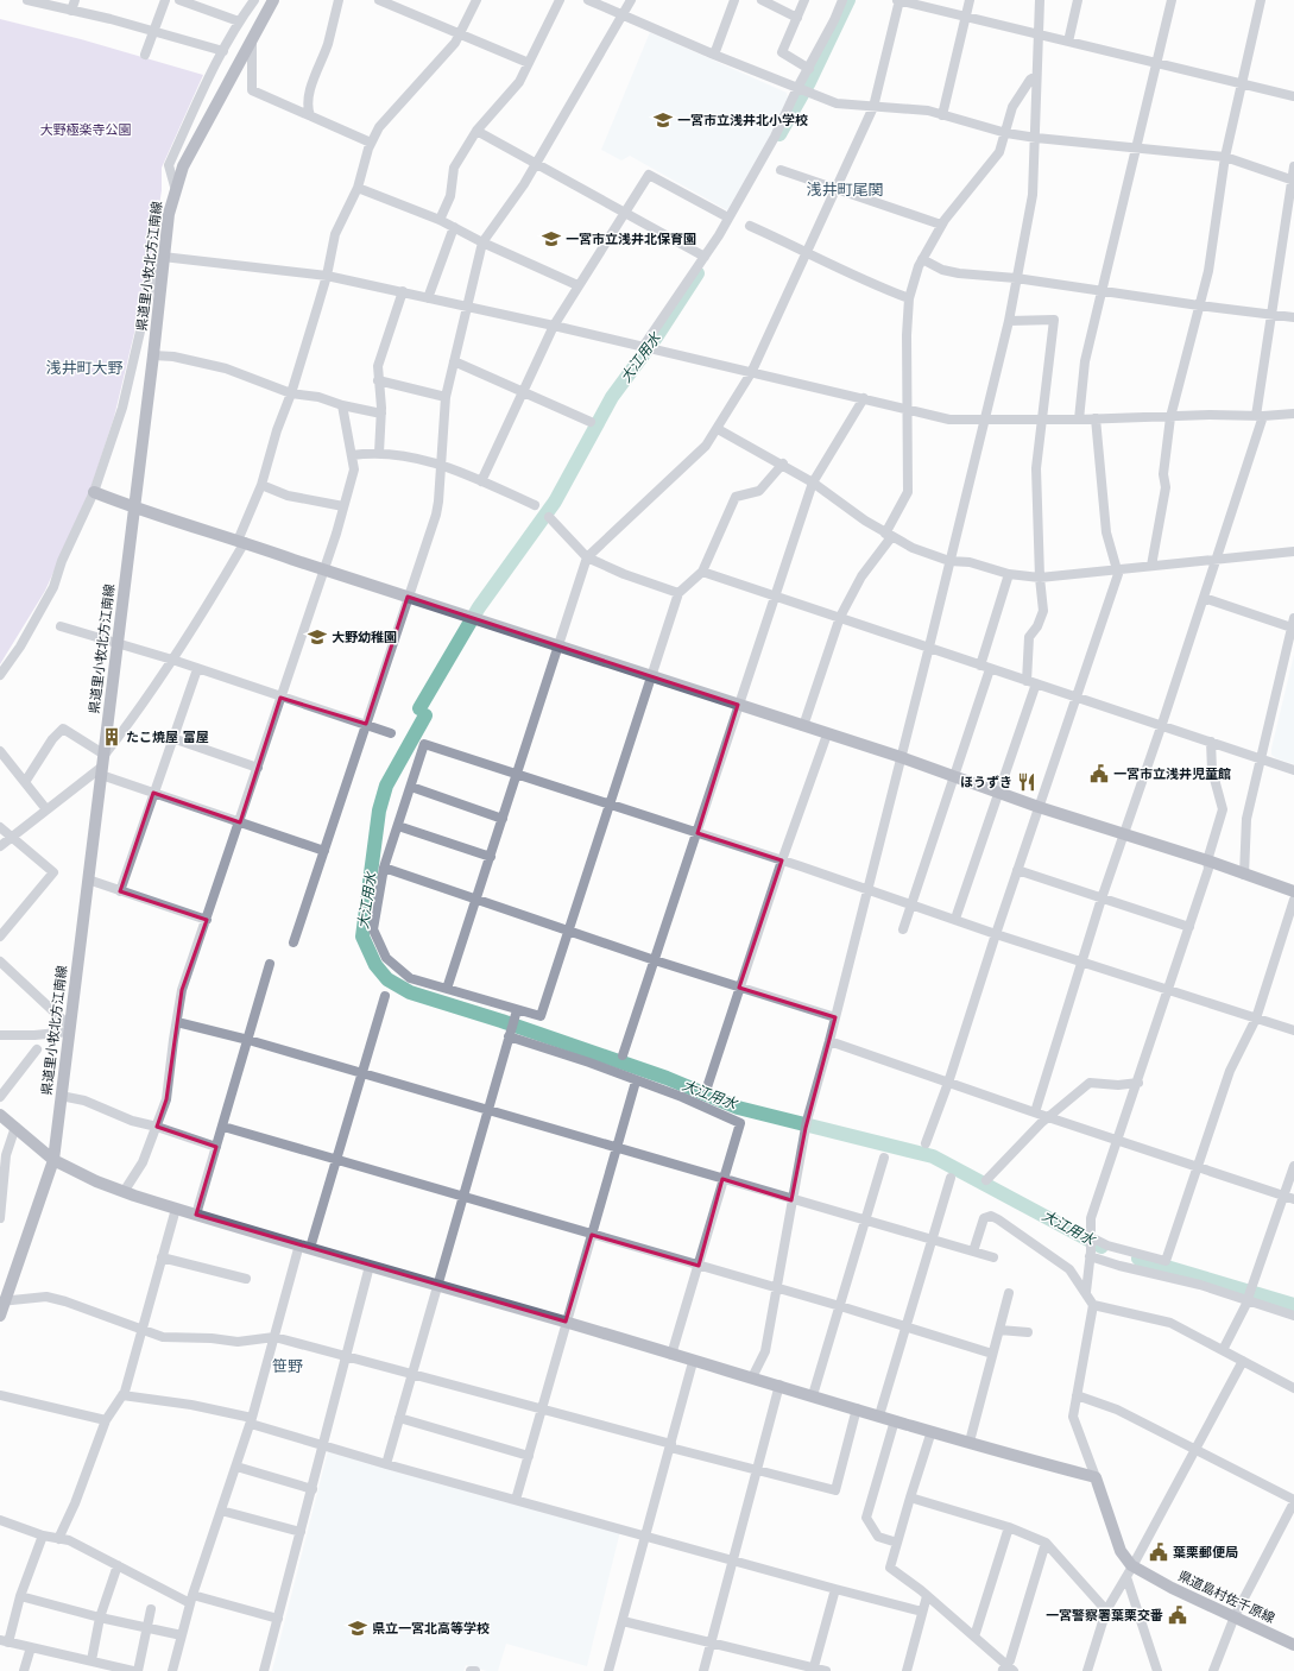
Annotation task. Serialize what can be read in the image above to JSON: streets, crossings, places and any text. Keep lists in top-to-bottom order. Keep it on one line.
{"streets":{"street":["県道里小牧北方江南線","県道島村佐千原線"]},"districts":["浅井町尾関","浅井町大野","笹野"],"water":["大江用水"],"parks":["大野極楽寺公園"],"places":{"school or university":["一宮市立浅井北小学校","一宮市立浅井北保育園","大野幼稚園","県立一宮北高等学校"],"building":["たこ焼屋 富屋"],"public building":["一宮市立浅井児童館","葉栗郵便局","一宮警察署葉栗交番"],"restaurant":["ほうずき"]}}
